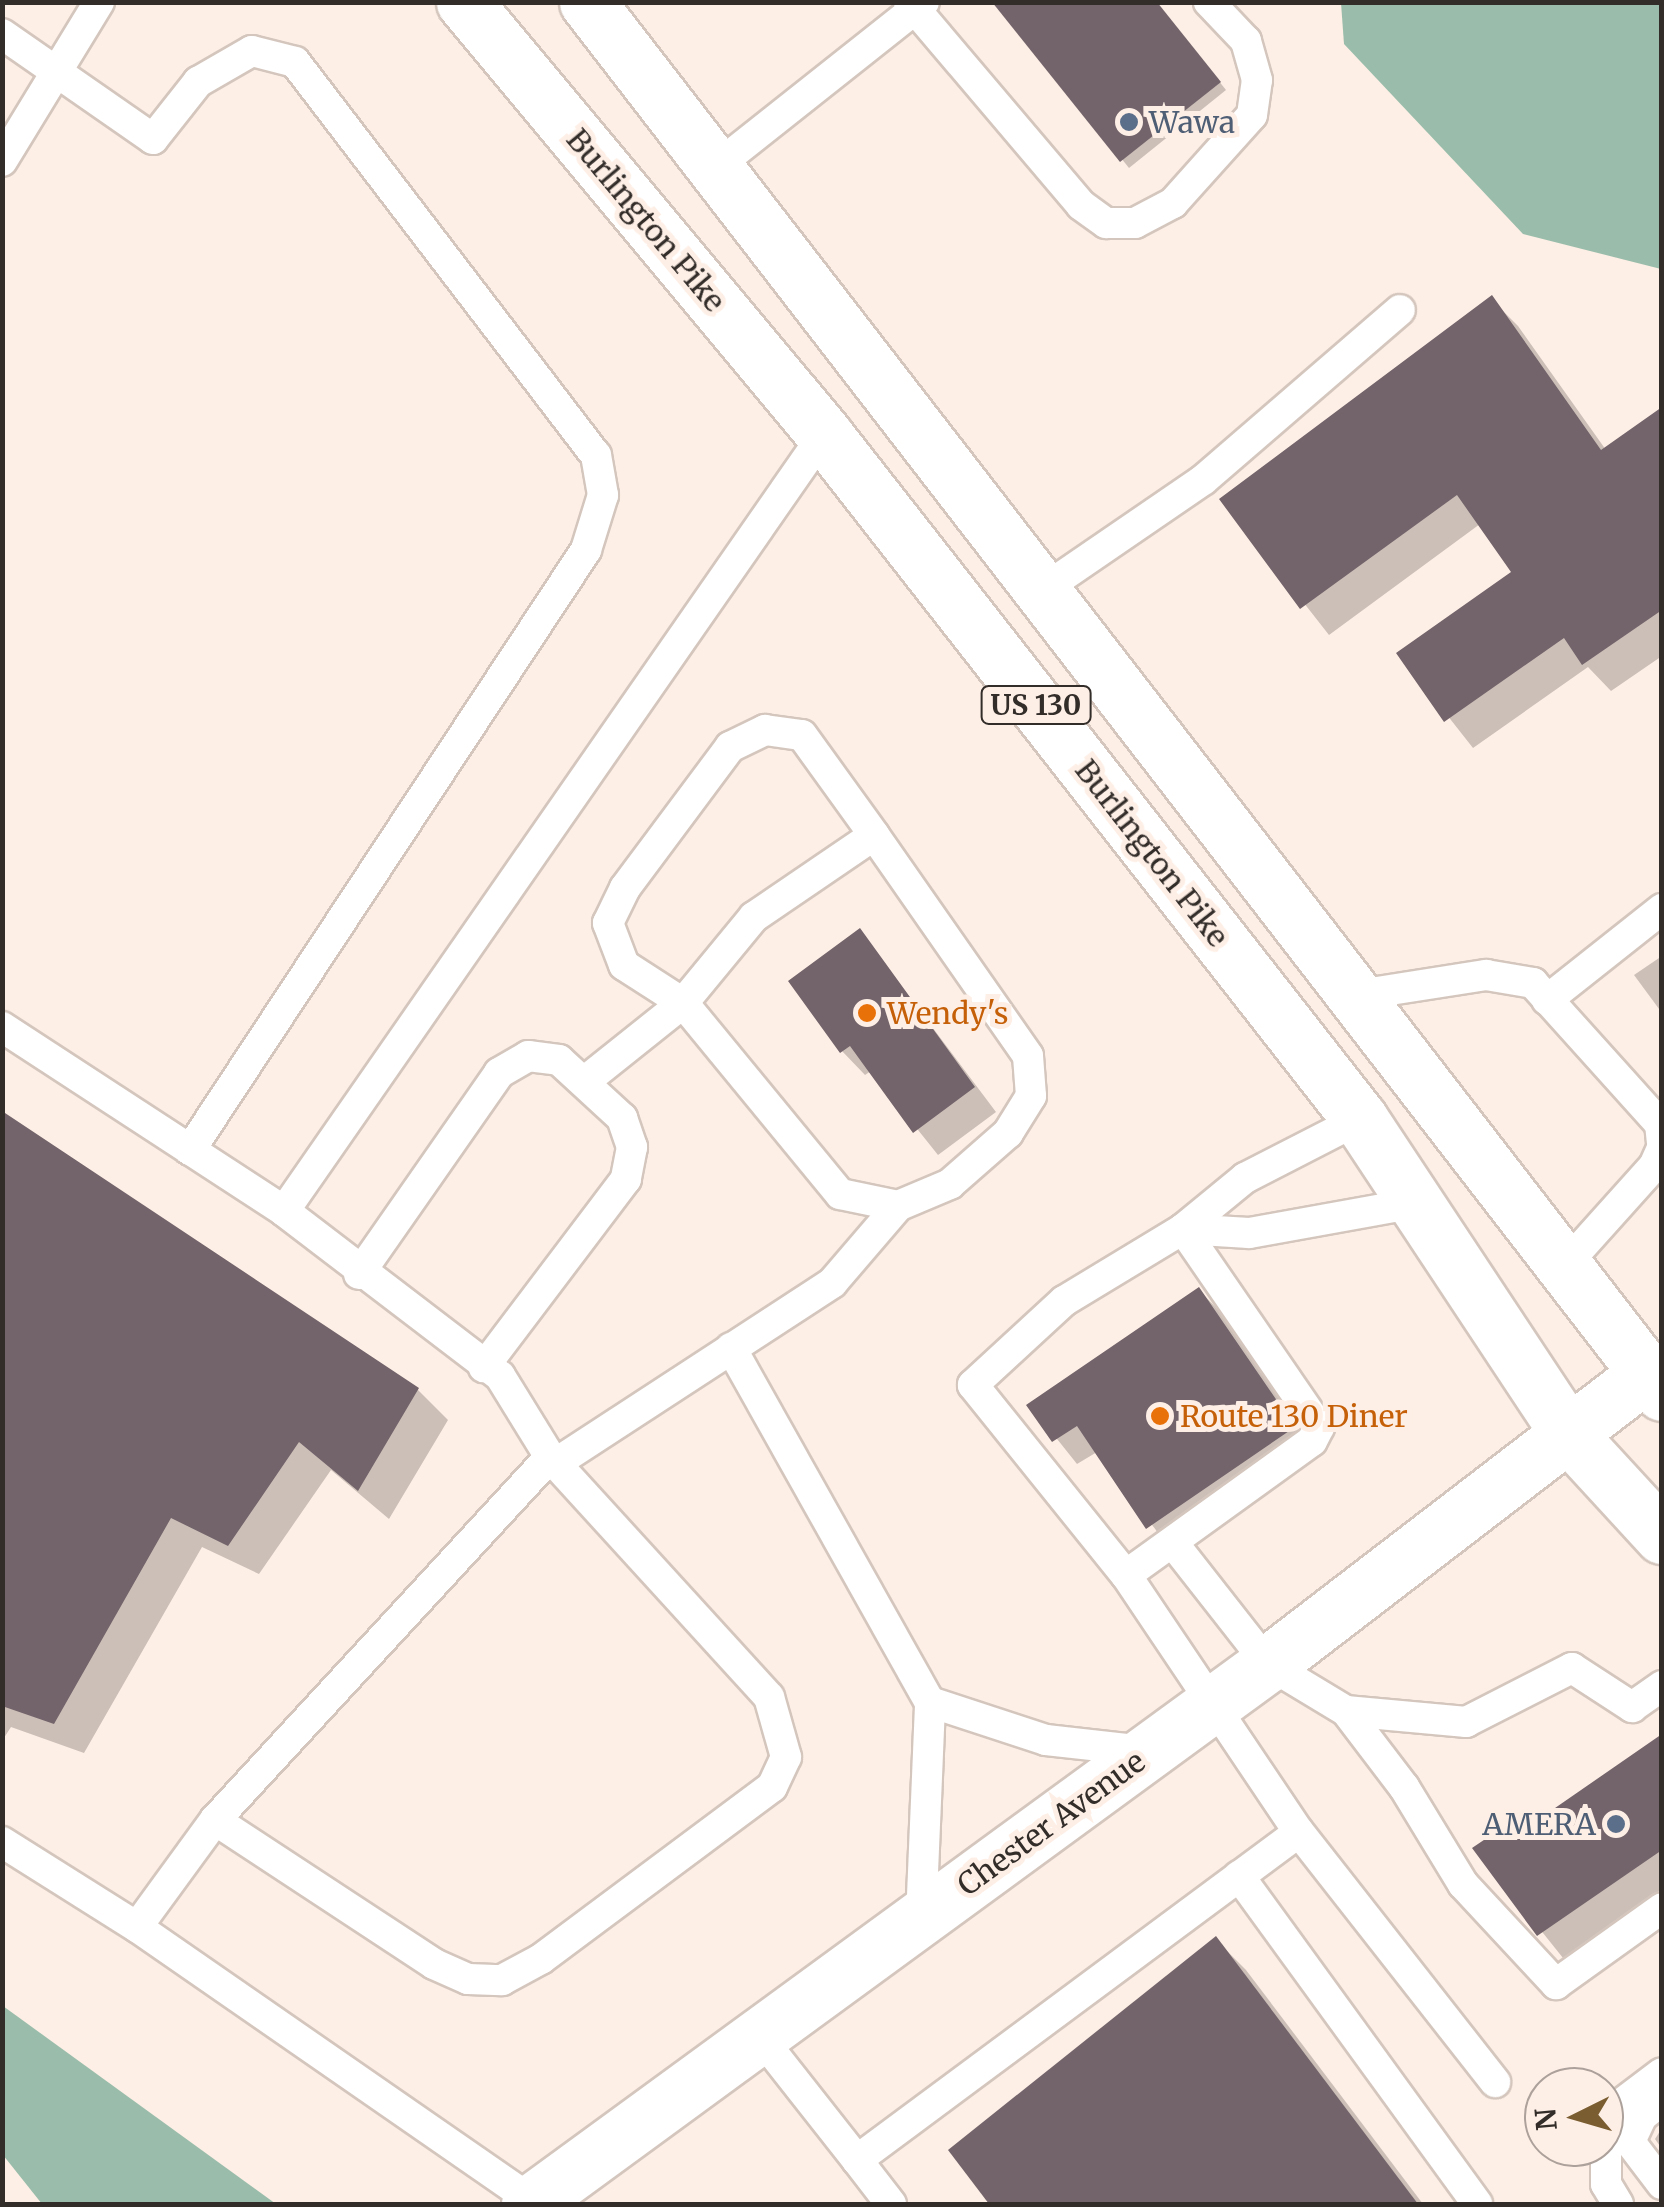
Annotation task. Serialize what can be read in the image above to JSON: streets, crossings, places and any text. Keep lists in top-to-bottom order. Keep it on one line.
{"streets":{"main road":["Burlington Pike","US 130","Chester Avenue"]},"crossings":[["Burlington Pike","Chester Avenue"],["US 130","Chester Avenue"]],"places":["Wawa","Wendy's","Route 130 Diner","AMERA"],"north":"left"}
